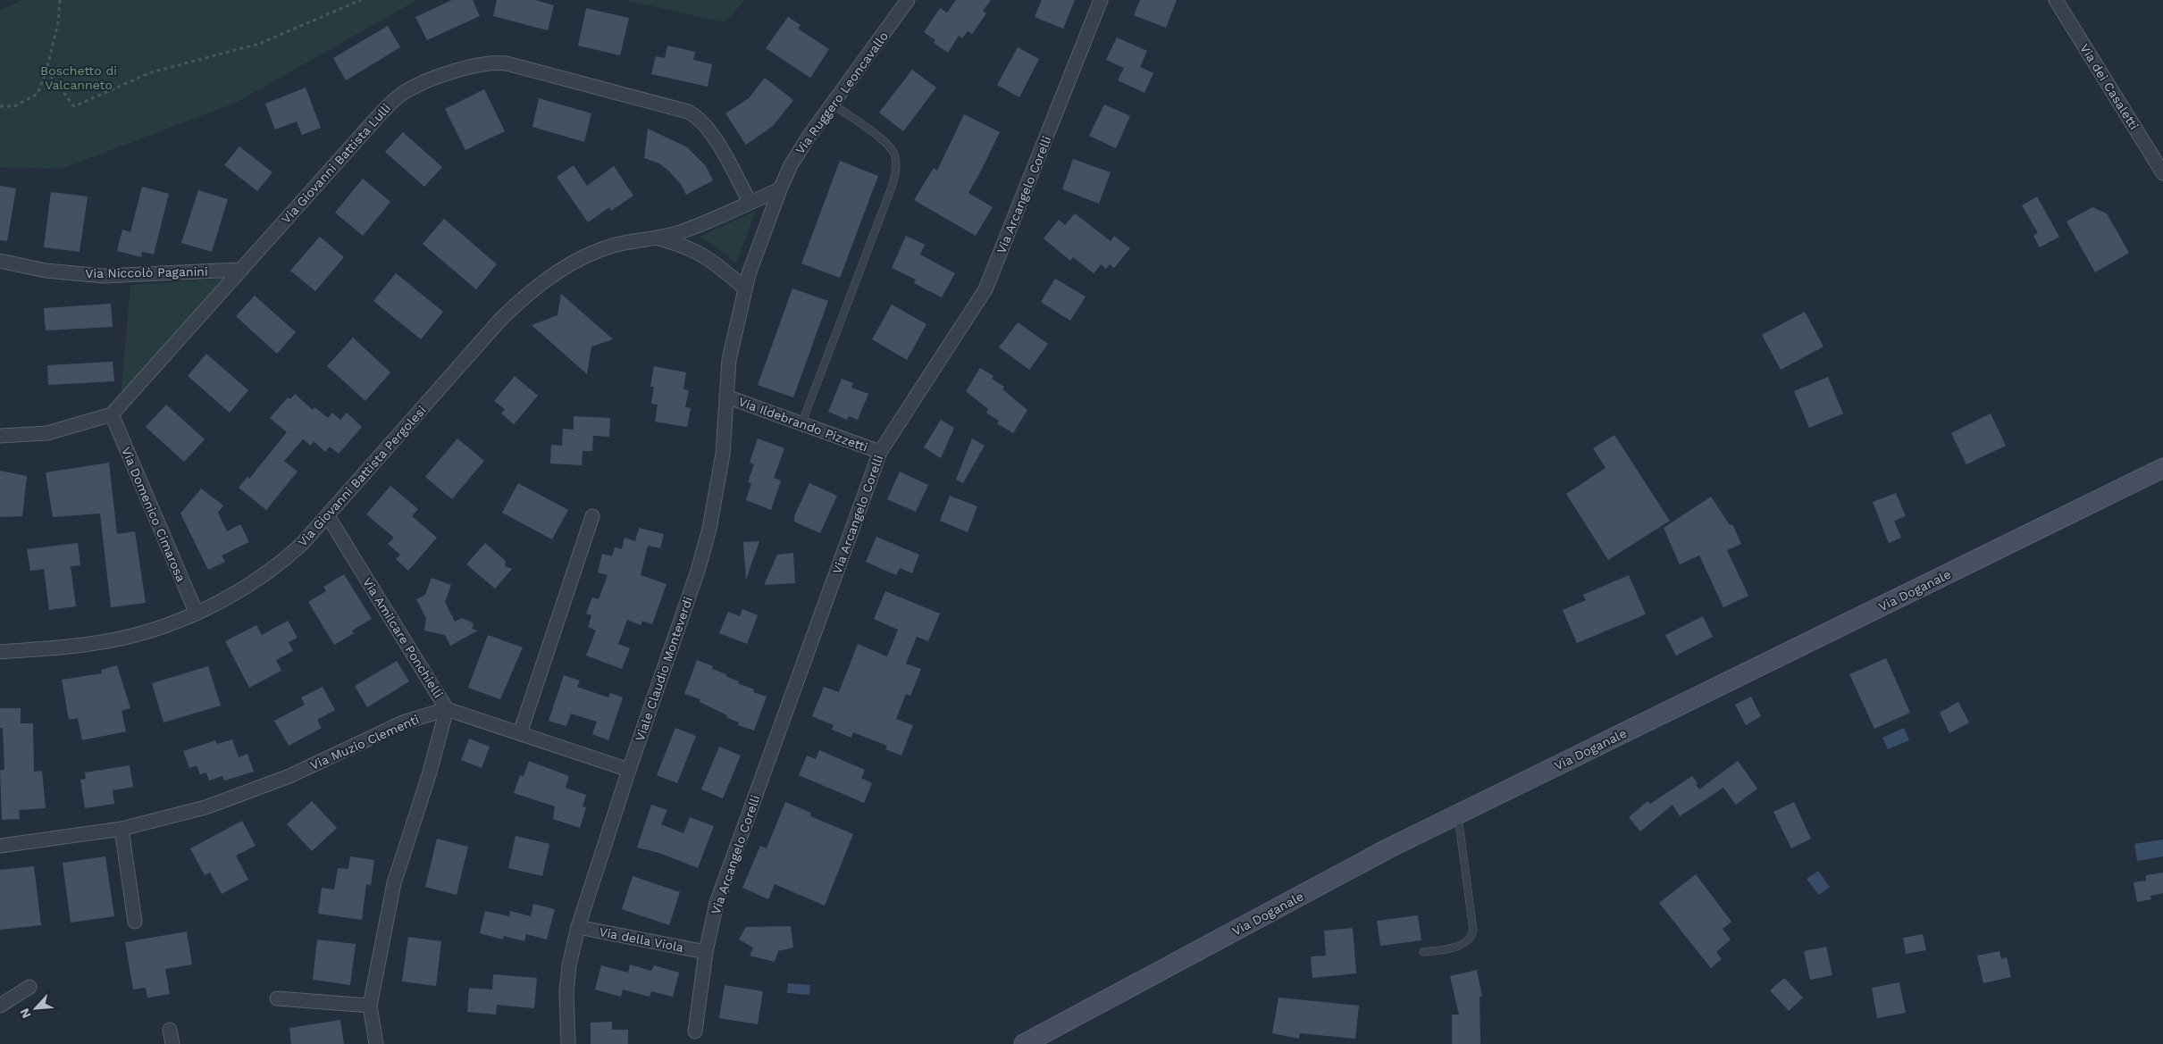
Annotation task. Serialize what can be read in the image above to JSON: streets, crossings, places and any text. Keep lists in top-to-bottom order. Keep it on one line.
{"streets":{"main road":["Via Doganale"],"street":["Via dei Casaletti","Via Ruggero Leoncavallo","Via Giovanni Battista Lulli","Via Arcangelo Corelli","Via Niccolò Paganini","Via Ildebrando Pizzetti","Via Giovanni Battista Pergolesi","Via Domenico Cimarosa","Via Amilcare Ponchielli","Viale Claudio Monteverdi","Via Muzio Clementi","Via della Viola"]},"crossings":[["Via Ruggero Leoncavallo","Viale Claudio Monteverdi"],["Via Giovanni Battista Lulli","Via Niccolò Paganini"],["Via Giovanni Battista Lulli","Via Domenico Cimarosa"],["Via Arcangelo Corelli","Via Ildebrando Pizzetti"],["Via Arcangelo Corelli","Via della Viola"],["Via Ildebrando Pizzetti","Viale Claudio Monteverdi"],["Via Giovanni Battista Pergolesi","Via Domenico Cimarosa"],["Via Giovanni Battista Pergolesi","Via Amilcare Ponchielli"],["Via Amilcare Ponchielli","Viale Claudio Monteverdi"],["Via Amilcare Ponchielli","Via Muzio Clementi"],["Viale Claudio Monteverdi","Via della Viola"]],"parks":["Boschetto di Valcanneto"],"north":"bottom left"}
